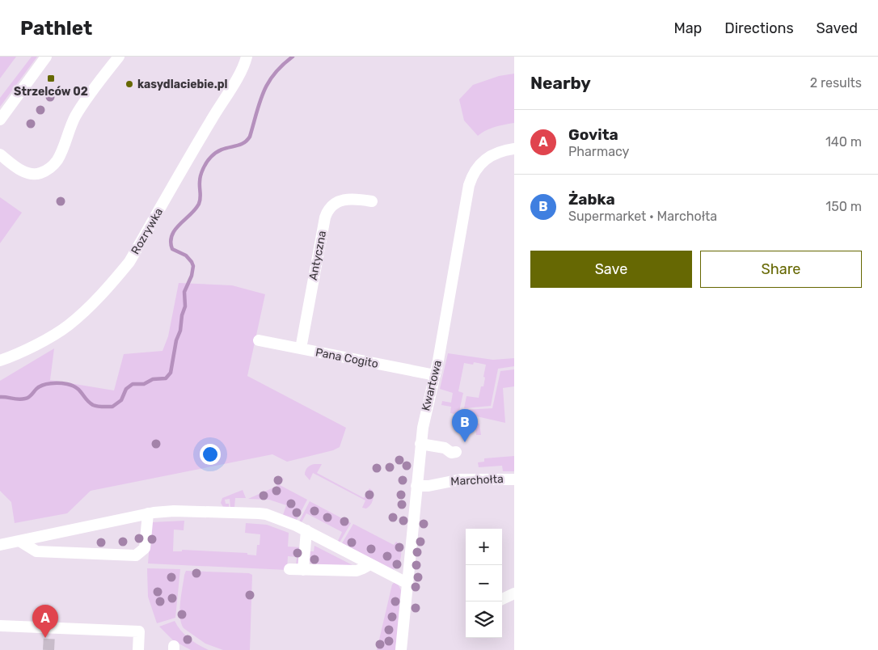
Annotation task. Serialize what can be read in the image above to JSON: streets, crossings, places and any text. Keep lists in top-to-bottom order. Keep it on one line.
{"streets":{"street":["Rozrywka","Antyczna","Pana Cogito","Kwartowa","Marchołta"]},"crossings":[["Antyczna","Pana Cogito"],["Pana Cogito","Kwartowa"],["Kwartowa","Marchołta"]],"places":{"transit":["Strzelców 02"],"other":["kasydlaciebie.pl"]},"page":{"header":"Pathlet","nav":["Map","Directions","Saved"],"heading":["Nearby","2 results"],"list":[{"mark":"A","name":"Govita","note":"Pharmacy","value":"140 m"},{"mark":"B","name":"Żabka","note":"Supermarket · Marchołta","value":"150 m"}],"buttons":["Save","Share"],"pins":["B","A"],"map_buttons":["+","−"]}}
